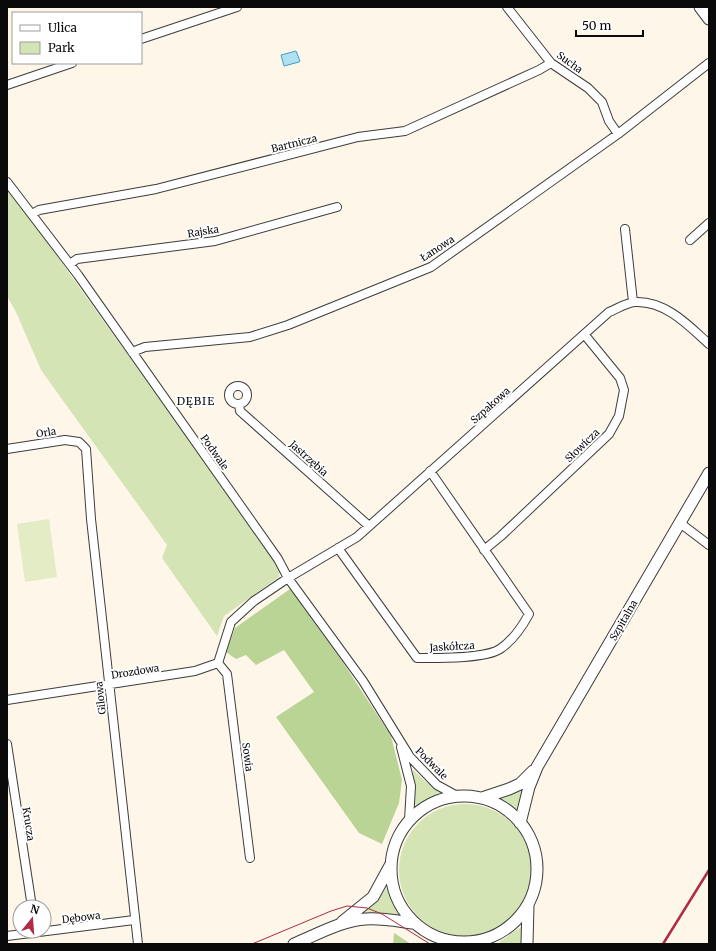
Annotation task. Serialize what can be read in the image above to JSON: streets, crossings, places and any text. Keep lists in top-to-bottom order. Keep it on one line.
{"streets":{"street":["Sucha","Bartnicza","Rajska","Łanowa","Szpakowa","Orla","Słowicza","Podwale","Jastrzębia","Szpitalna","Jaskółcza","Drozdowa","Gilowa","Sowia","Krucza","Dębowa"]},"crossings":[["Sucha","Bartnicza"],["Sucha","Łanowa"],["Bartnicza","Podwale"],["Rajska","Podwale"],["Łanowa","Podwale"],["Szpakowa","Słowicza"],["Szpakowa","Podwale"],["Szpakowa","Jastrzębia"],["Szpakowa","Jaskółcza"],["Szpakowa","Drozdowa"],["Szpakowa","Sowia"],["Orla","Gilowa"],["Słowicza","Jaskółcza"],["Drozdowa","Gilowa"],["Drozdowa","Sowia"],["Gilowa","Dębowa"]],"districts":["DĘBIE"],"legend":["Ulica","Park"],"scale_bar":"50 m","north":"top"}
